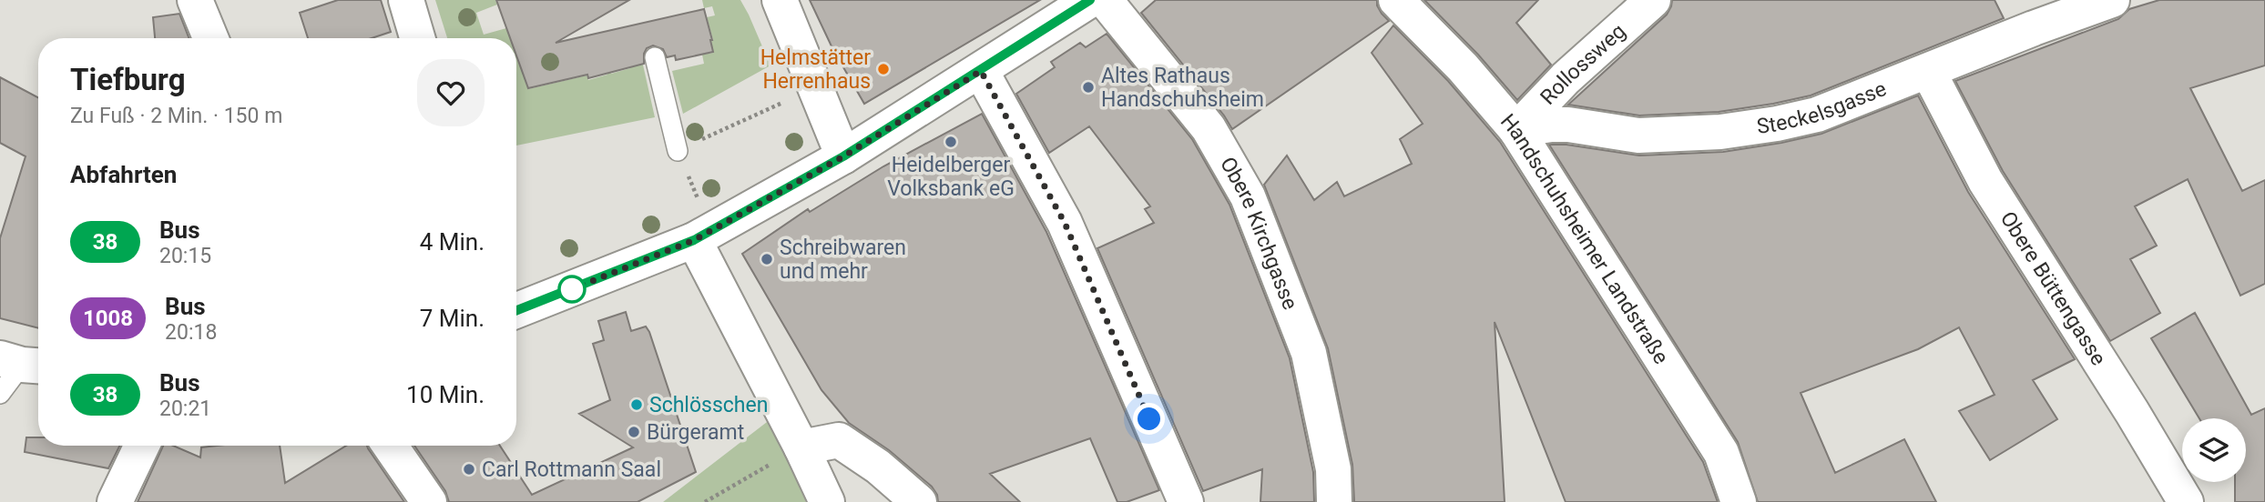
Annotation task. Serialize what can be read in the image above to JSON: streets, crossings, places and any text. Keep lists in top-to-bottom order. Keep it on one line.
{"streets":{"street":["Rollossweg","Steckelsgasse","Obere Kirchgasse","Handschuhsheimer Landstraße","Obere Büttengasse"]},"crossings":[["Rollossweg","Steckelsgasse"],["Rollossweg","Handschuhsheimer Landstraße"],["Steckelsgasse","Handschuhsheimer Landstraße"],["Steckelsgasse","Obere Büttengasse"]],"places":["Helmstätter Herrenhaus","Altes Rathaus Handschuhsheim","Heidelberger Volksbank eG","Schreibwaren und mehr","Schlösschen","Bürgeramt","Carl Rottmann Saal"],"lines":["bus line 38"],"page":{"heading":[["Tiefburg","Zu Fuß · 2 Min. · 150 m"],"Abfahrten"],"list":[{"mark":"38","name":"Bus","note":"20:15","value":"4 Min."},{"mark":"1008","name":"Bus","note":"20:18","value":"7 Min."},{"mark":"38","name":"Bus","note":"20:21","value":"10 Min."}]}}
